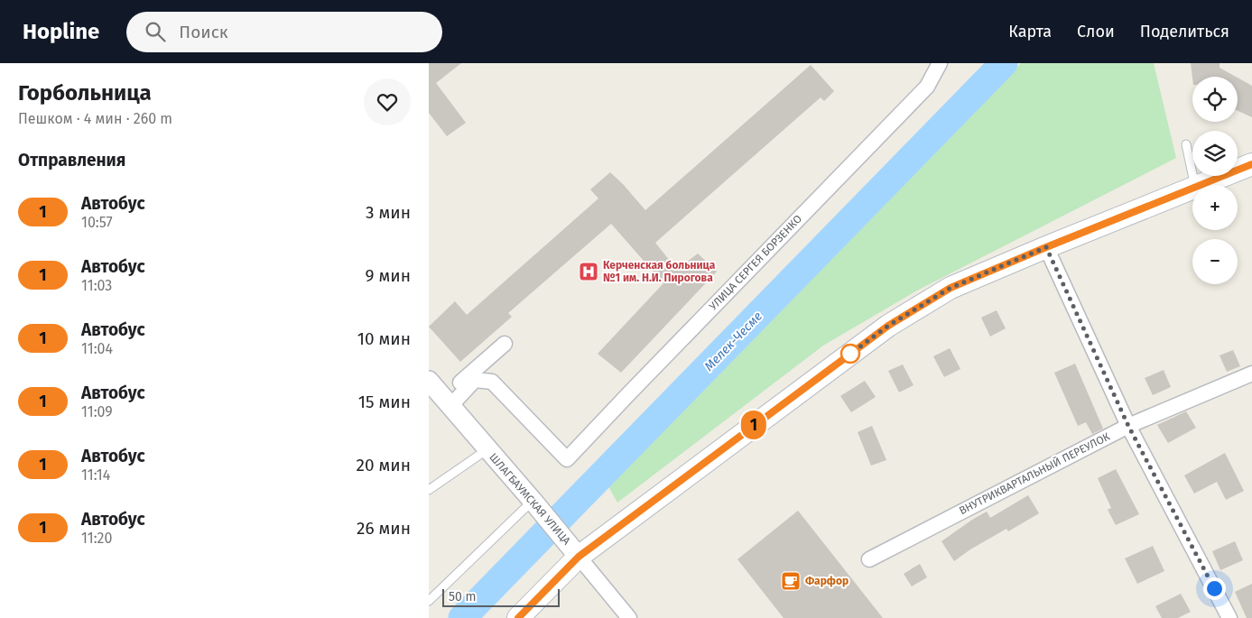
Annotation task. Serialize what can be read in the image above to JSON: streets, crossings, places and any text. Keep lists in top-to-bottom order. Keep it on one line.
{"streets":{"street":["УЛИЦА СЕРГЕЯ БОРЗЕНКО","ВНУТРИКВАРТАЛЬНЫЙ ПЕРЕУЛОК","ШЛАГБАУМСКАЯ УЛИЦА"]},"water":["Мелек-Чесме"],"places":{"hospital":["Керченская больница №1 им. Н.И. Пирогова"],"cafe":["Фарфор"]},"lines":["bus line 1"],"scale_bar":"50 m","page":{"header":"Hopline","search":"Поиск","nav":["Карта","Слои","Поделиться"],"heading":[["Горбольница","Пешком · 4 мин · 260 m"],"Отправления"],"on_map":"1","map_buttons":["+","−"],"list":[{"mark":"1","name":"Автобус","note":"10:57","value":"3 мин"},{"mark":"1","name":"Автобус","note":"11:03","value":"9 мин"},{"mark":"1","name":"Автобус","note":"11:04","value":"10 мин"},{"mark":"1","name":"Автобус","note":"11:09","value":"15 мин"},{"mark":"1","name":"Автобус","note":"11:14","value":"20 мин"},{"mark":"1","name":"Автобус","note":"11:20","value":"26 мин"}],"scale":"50 m"}}
